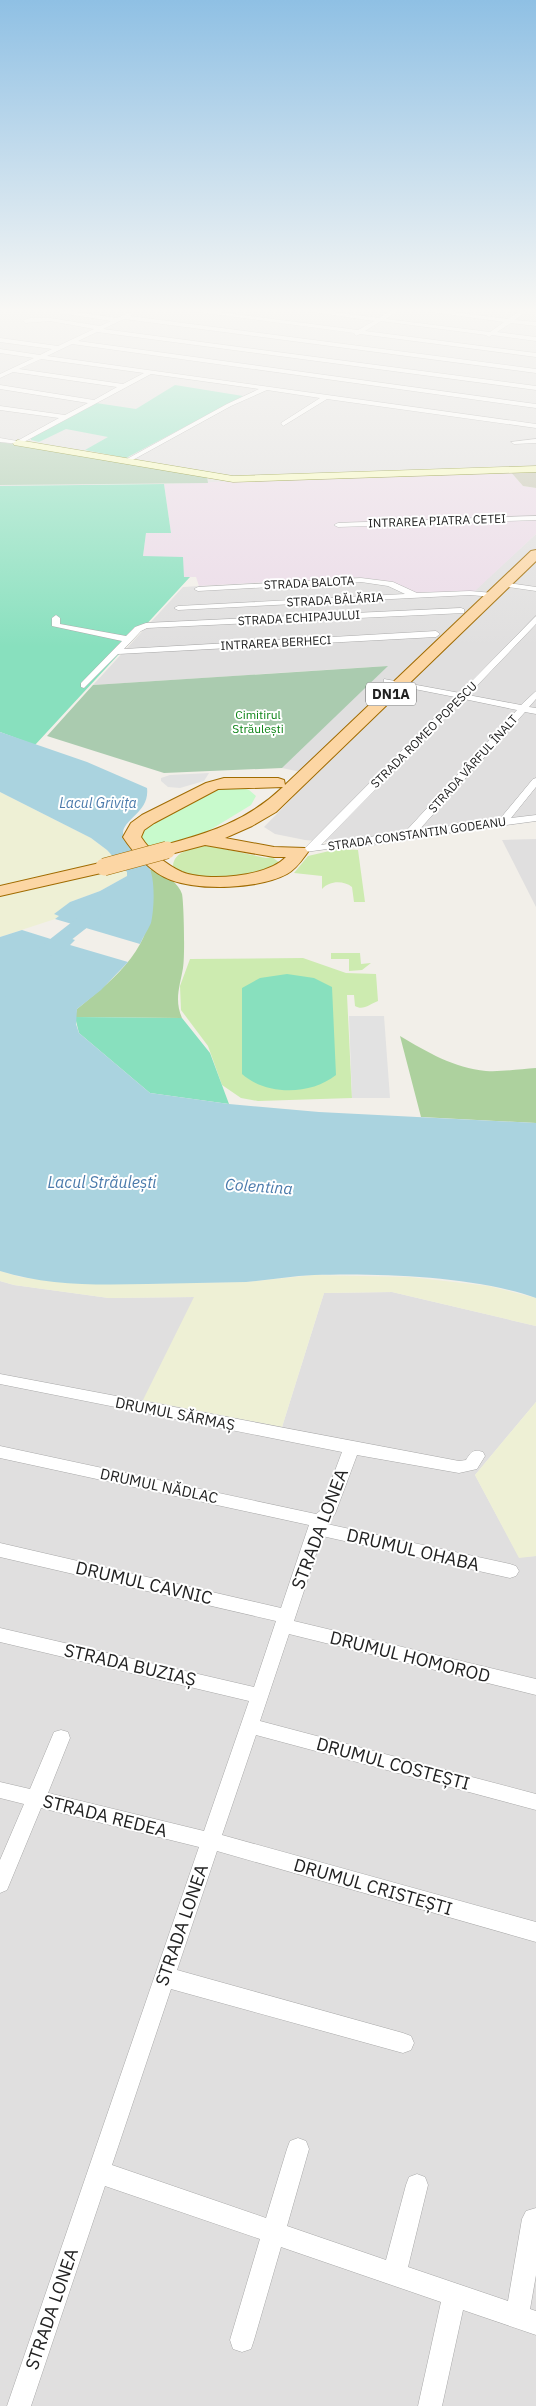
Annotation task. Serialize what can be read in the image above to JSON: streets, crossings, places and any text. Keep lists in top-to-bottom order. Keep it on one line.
{"streets":{"main road":["DN1A"],"street":["INTRAREA PIATRA CETEI","STRADA BALOTA","STRADA BĂLĂRIA","STRADA ECHIPAJULUI","INTRAREA BERHECI","STRADA ROMEO POPESCU","STRADA VÂRFUL ÎNALT","STRADA CONSTANTIN GODEANU","DRUMUL SĂRMAȘ","DRUMUL NĂDLAC","STRADA LONEA","DRUMUL OHABA","DRUMUL CAVNIC","DRUMUL HOMOROD","STRADA BUZIAȘ","DRUMUL COSTEȘTI","STRADA REDEA","DRUMUL CRISTEȘTI"]},"crossings":[["STRADA BALOTA","STRADA BĂLĂRIA"],["STRADA BĂLĂRIA","DN1A"],["STRADA ECHIPAJULUI","DN1A"],["INTRAREA BERHECI","DN1A"],["STRADA ROMEO POPESCU","STRADA CONSTANTIN GODEANU"],["STRADA VÂRFUL ÎNALT","STRADA CONSTANTIN GODEANU"],["DRUMUL SĂRMAȘ","STRADA LONEA"],["DRUMUL NĂDLAC","STRADA LONEA"],["DRUMUL NĂDLAC","DRUMUL OHABA"],["STRADA LONEA","DRUMUL OHABA"],["STRADA LONEA","DRUMUL CAVNIC"],["STRADA LONEA","DRUMUL HOMOROD"],["STRADA LONEA","STRADA BUZIAȘ"],["STRADA LONEA","DRUMUL COSTEȘTI"],["STRADA LONEA","STRADA REDEA"],["STRADA LONEA","DRUMUL CRISTEȘTI"],["DRUMUL CAVNIC","DRUMUL HOMOROD"],["STRADA REDEA","DRUMUL CRISTEȘTI"]],"water":["Lacul Grivița","Lacul Străulești","Colentina"],"parks":["Cimitirul Străulești"]}
